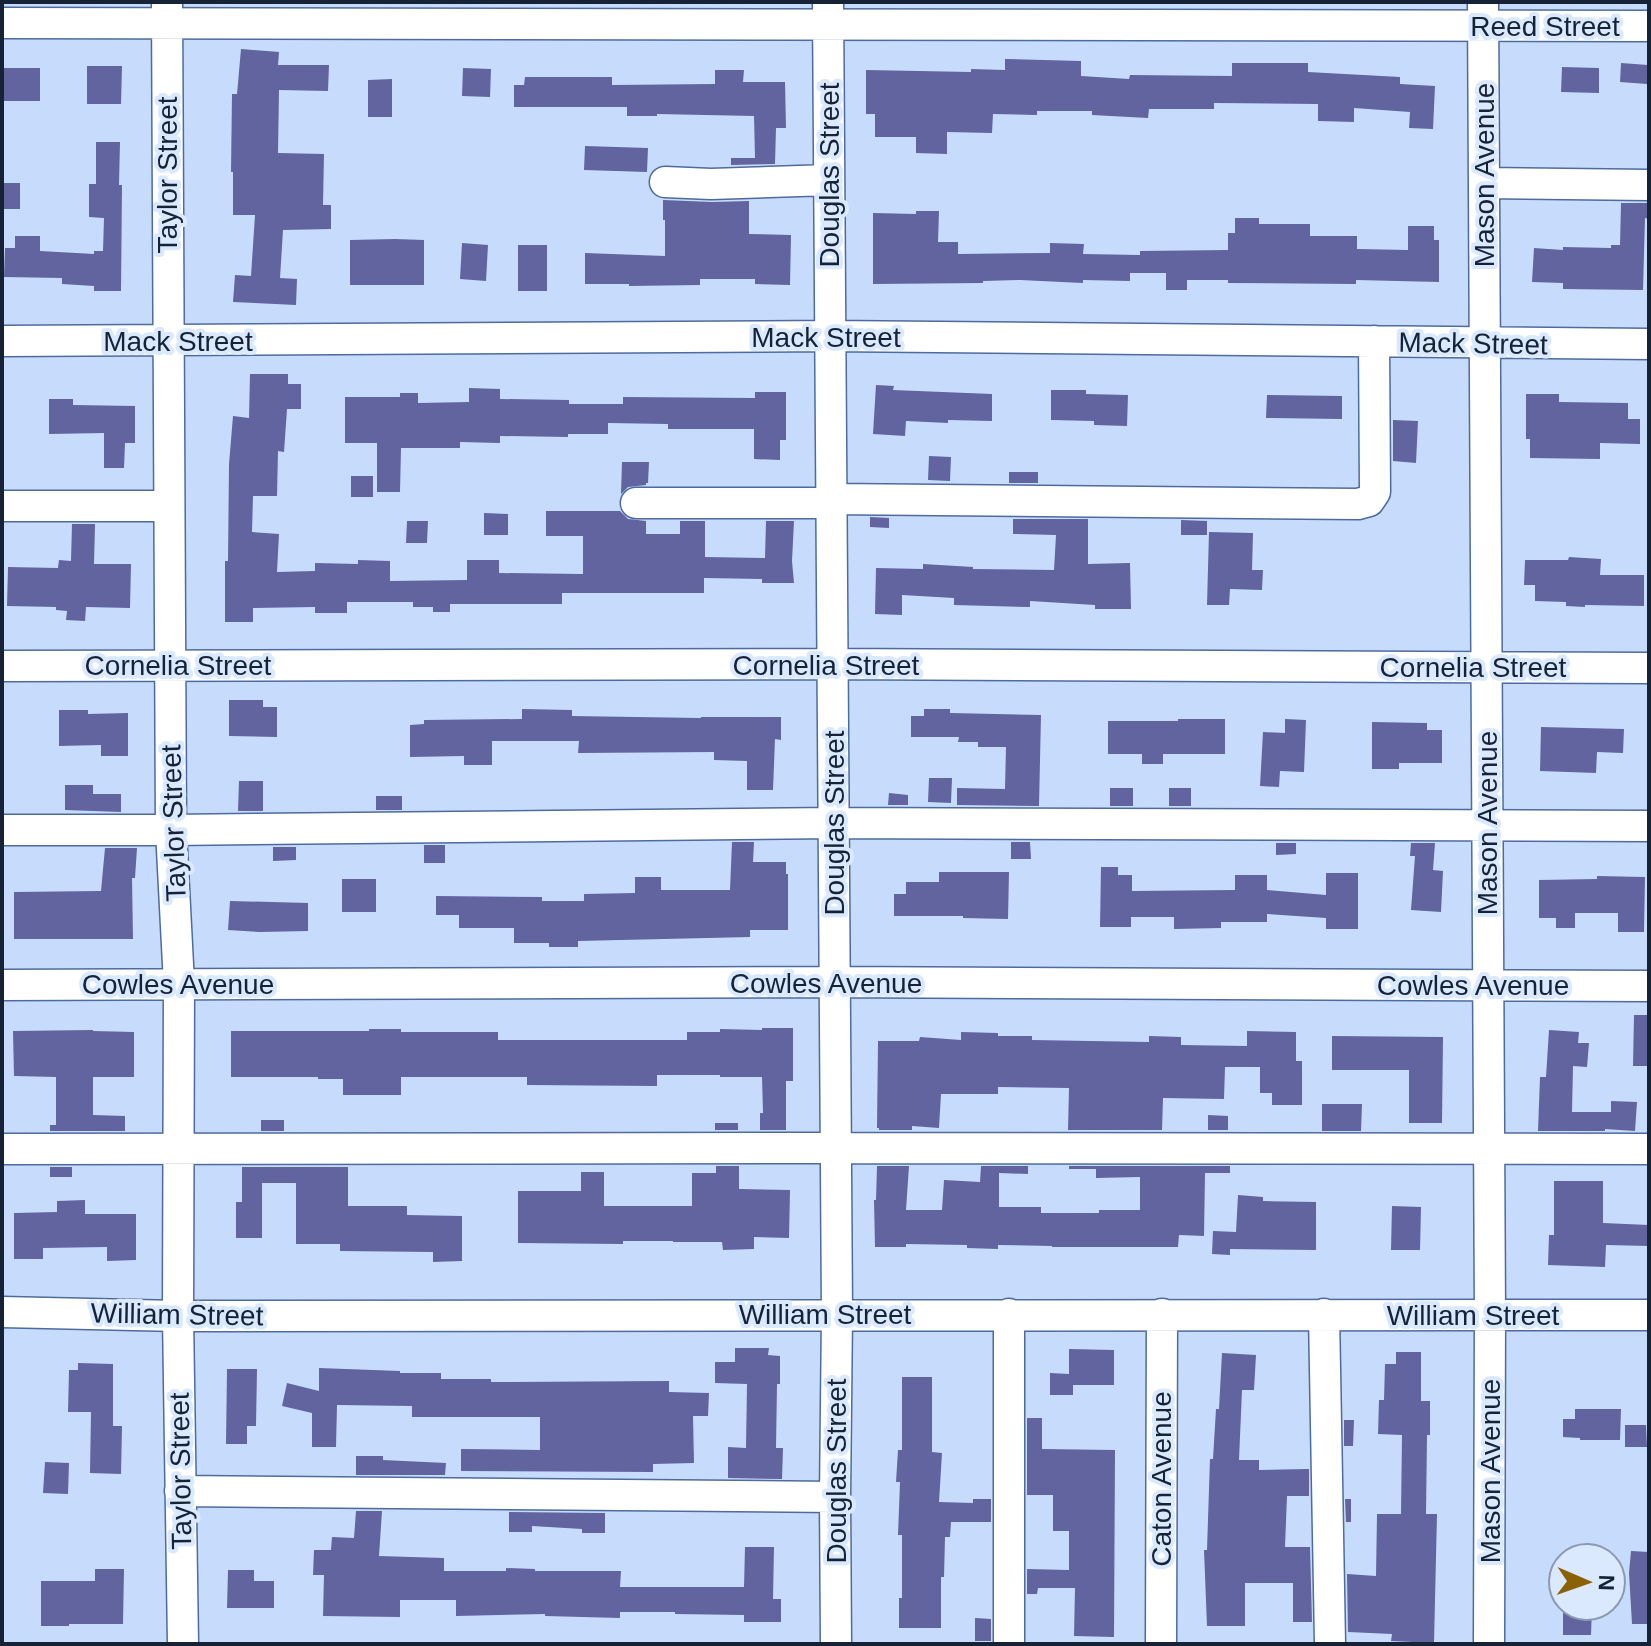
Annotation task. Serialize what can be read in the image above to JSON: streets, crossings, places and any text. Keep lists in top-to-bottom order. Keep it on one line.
{"streets":{"street":["Reed Street","Taylor Street","Douglas Street","Mason Avenue","Mack Street","Cornelia Street","Cowles Avenue","William Street","Caton Avenue"]},"crossings":[["Reed Street","Taylor Street"],["Reed Street","Douglas Street"],["Reed Street","Mason Avenue"],["Taylor Street","Mack Street"],["Taylor Street","Cornelia Street"],["Taylor Street","Cowles Avenue"],["Taylor Street","William Street"],["Douglas Street","Mack Street"],["Douglas Street","Cornelia Street"],["Douglas Street","Cowles Avenue"],["Douglas Street","William Street"],["Mason Avenue","Mack Street"],["Mason Avenue","Cornelia Street"],["Mason Avenue","Cowles Avenue"],["Mason Avenue","William Street"],["William Street","Caton Avenue"]],"north":"right"}
